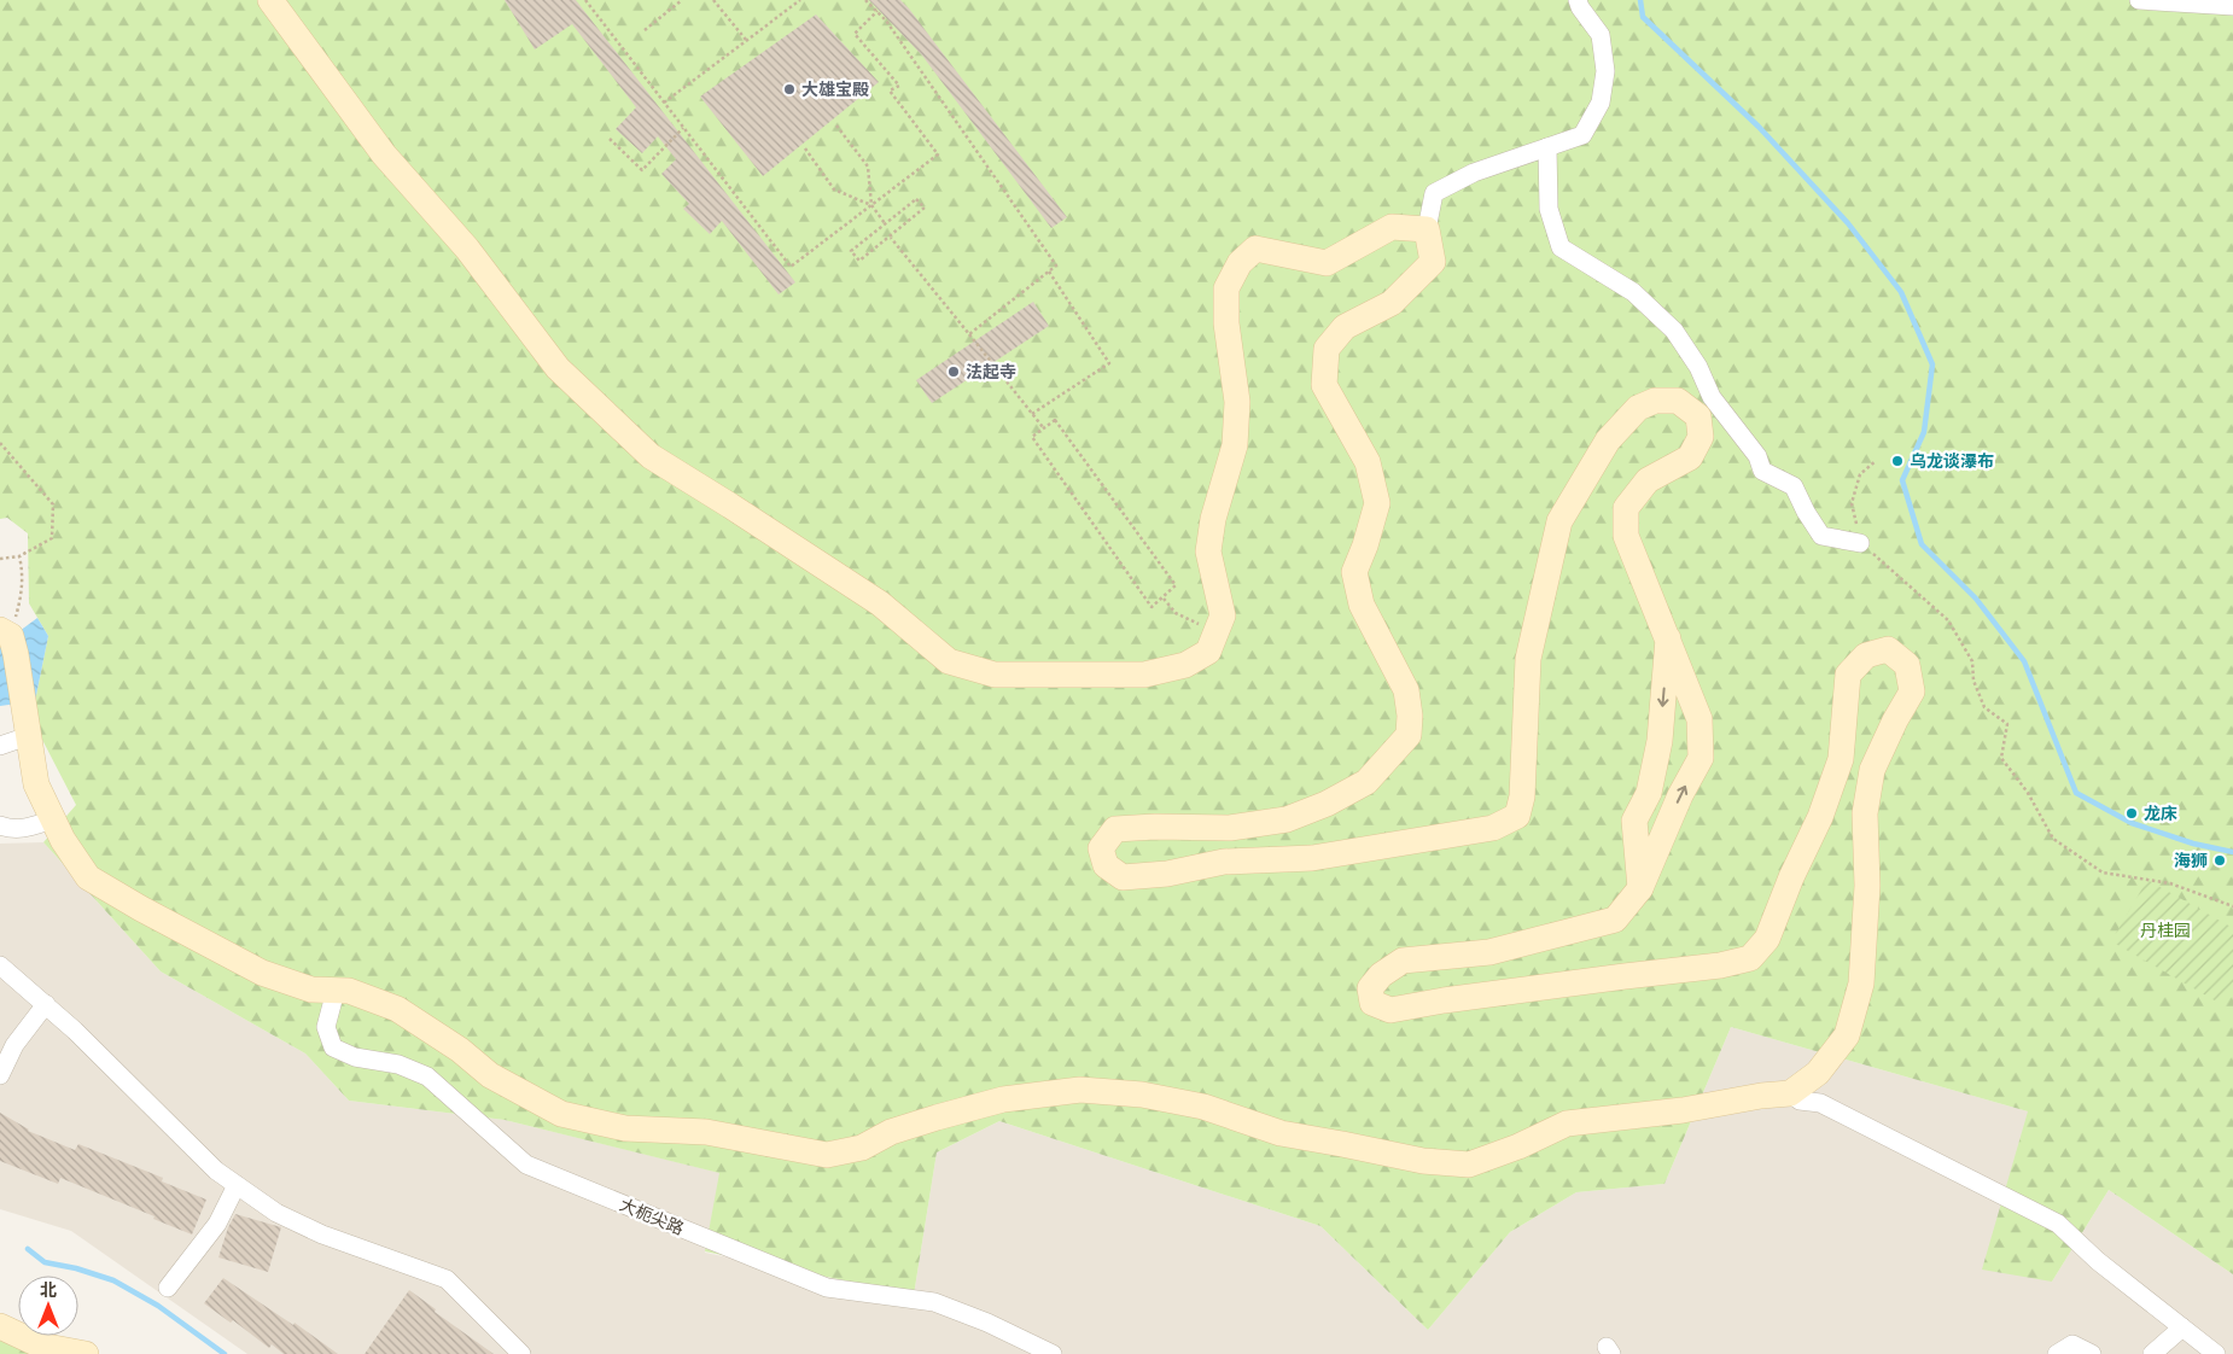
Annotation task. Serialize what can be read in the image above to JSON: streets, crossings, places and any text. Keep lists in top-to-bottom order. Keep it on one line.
{"streets":{"street":["大枙尖路"]},"parks":["丹桂园"],"places":["大雄宝殿","法起寺","乌龙谈瀑布","龙床","海狮"],"north":"top"}
